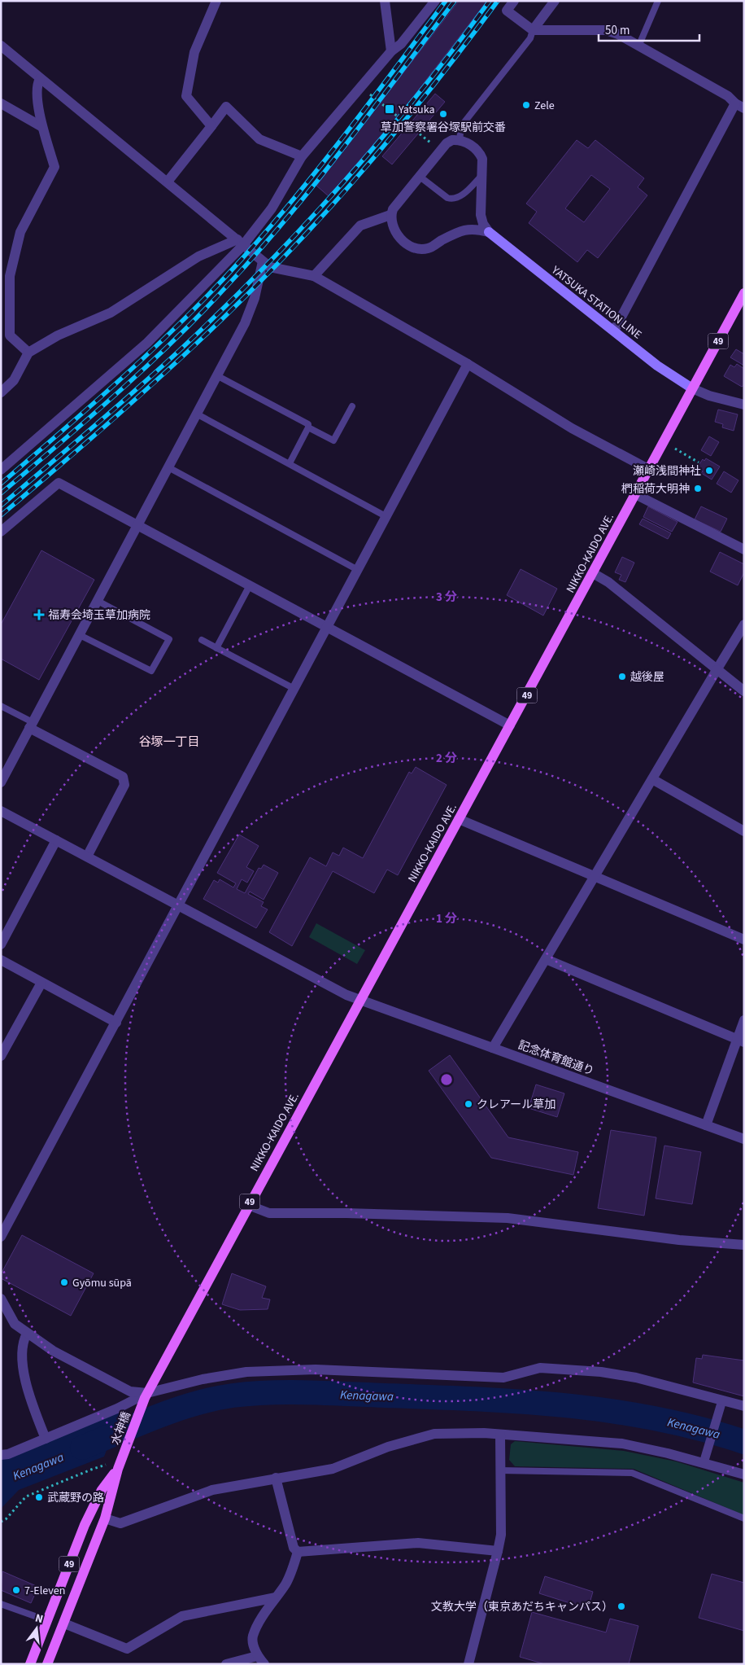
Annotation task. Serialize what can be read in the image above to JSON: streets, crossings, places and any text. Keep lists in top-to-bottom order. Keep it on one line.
{"streets":{"main road":["YATSUKA STATION LINE","49","NIKKO-KAIDO AVE.","水神橋"],"street":["記念体育館通り"]},"crossings":[["YATSUKA STATION LINE","NIKKO-KAIDO AVE."],["49","水神橋"],["NIKKO-KAIDO AVE.","記念体育館通り"],["NIKKO-KAIDO AVE.","水神橋"]],"districts":["谷塚一丁目"],"water":["Kenagawa"],"places":{"other":["Zele","草加警察署谷塚駅前交番","瀬崎浅間神社","椚稲荷大明神","越後屋","クレアール草加","Gyōmu sūpā","武蔵野の路","7-Eleven","文教大学（東京あだちキャンパス）"],"transit":["Yatsuka"],"health":["福寿会埼玉草加病院"]},"scale_bar":"50 m","north":"top","rings":["3 分","2 分","1 分"]}
